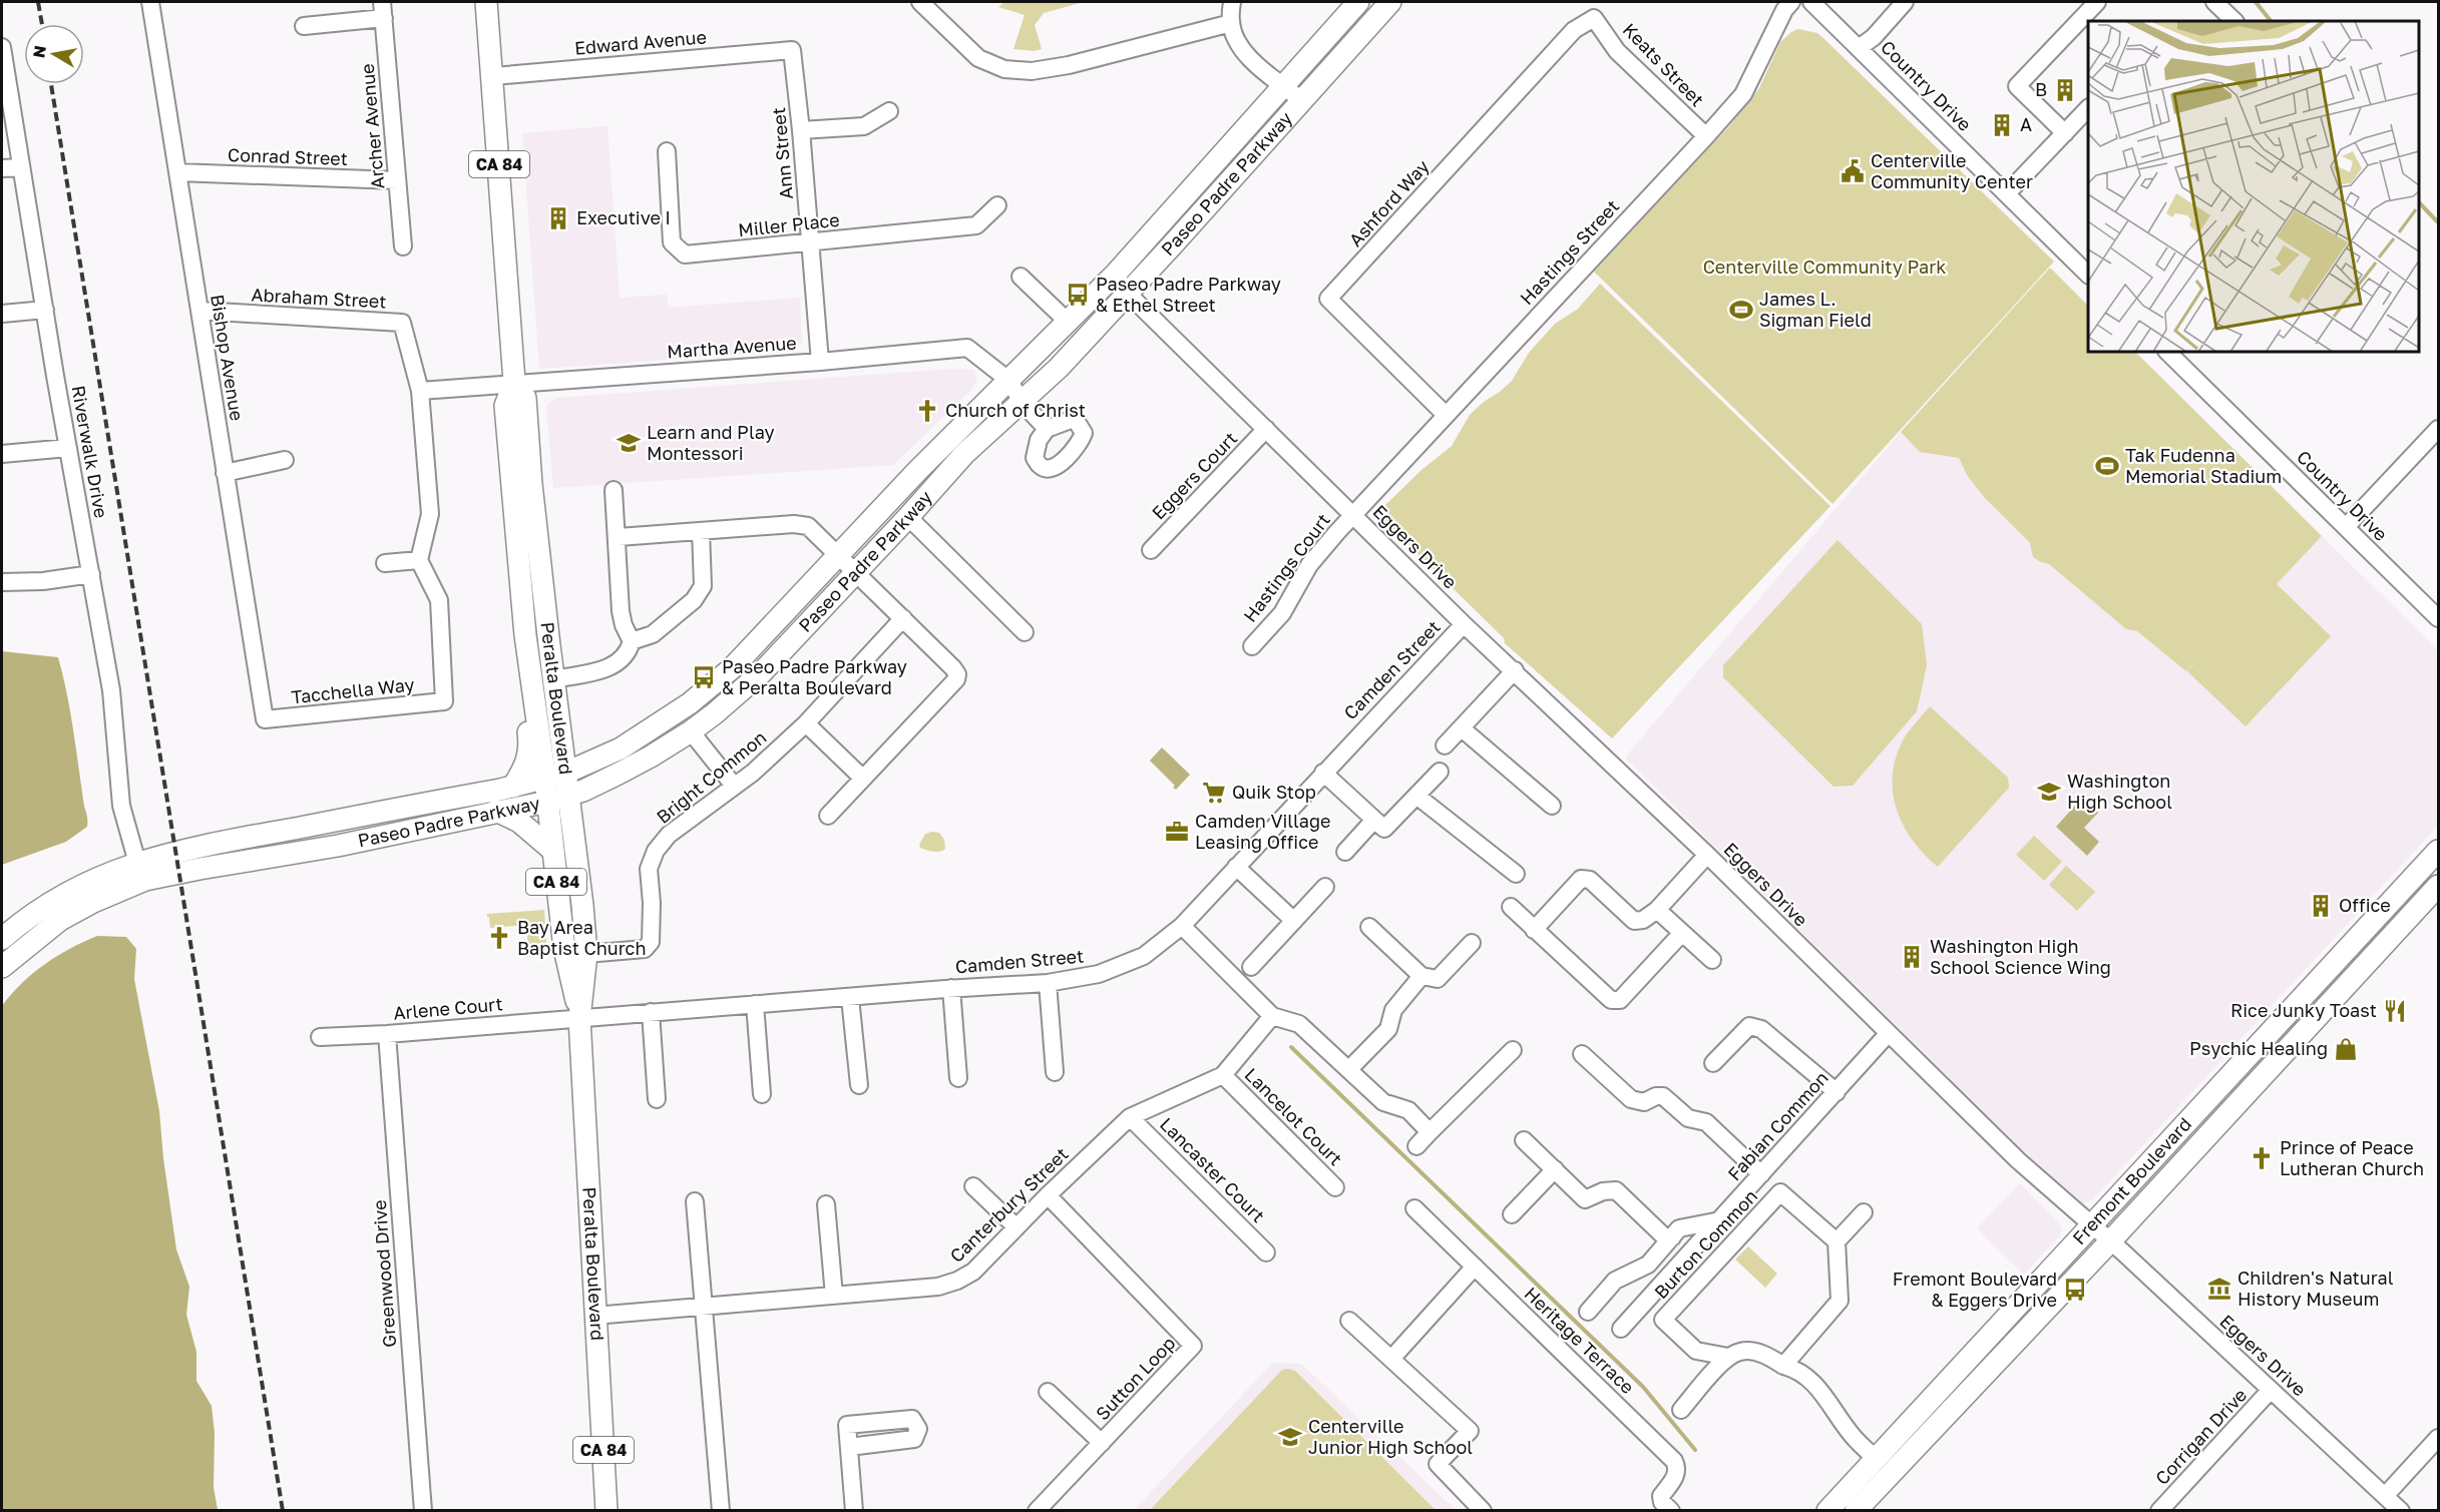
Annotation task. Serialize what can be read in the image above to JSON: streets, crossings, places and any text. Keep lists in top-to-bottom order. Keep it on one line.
{"streets":{"main road":["CA 84","Paseo Padre Parkway","Peralta Boulevard","Fremont Boulevard"],"street":["Edward Avenue","Keats Street","Country Drive","Archer Avenue","Ann Street","Conrad Street","Ashford Way","Miller Place","Hastings Street","Abraham Street","Martha Avenue","Bishop Avenue","Riverwalk Drive","Eggers Court","Eggers Drive","Hastings Court","Camden Street","Tacchella Way","Bright Common","Arlene Court","Lancelot Court","Fabian Common","Lancaster Court","Canterbury Street","Burton Common","Greenwood Drive","Heritage Terrace","Sutton Loop","Corrigan Drive"]},"crossings":[["Edward Avenue","Ann Street"],["Edward Avenue","Peralta Boulevard"],["Keats Street","Ashford Way"],["Keats Street","Hastings Street"],["Archer Avenue","Conrad Street"],["Ann Street","Miller Place"],["Ann Street","Martha Avenue"],["Conrad Street","Bishop Avenue"],["Paseo Padre Parkway","Martha Avenue"],["Paseo Padre Parkway","Riverwalk Drive"],["Paseo Padre Parkway","Eggers Drive"],["Paseo Padre Parkway","Peralta Boulevard"],["Ashford Way","Hastings Street"],["Hastings Street","Eggers Drive"],["Hastings Street","Hastings Court"],["Abraham Street","Martha Avenue"],["Abraham Street","Bishop Avenue"],["Martha Avenue","Peralta Boulevard"],["Bishop Avenue","Tacchella Way"],["Eggers Court","Eggers Drive"],["Eggers Drive","Hastings Court"],["Eggers Drive","Camden Street"],["Eggers Drive","Fabian Common"],["Eggers Drive","Fremont Boulevard"],["Eggers Drive","Corrigan Drive"],["Camden Street","Peralta Boulevard"],["Camden Street","Arlene Court"],["Peralta Boulevard","Bright Common"],["Peralta Boulevard","Arlene Court"],["Peralta Boulevard","Canterbury Street"],["Arlene Court","Greenwood Drive"],["Lancelot Court","Canterbury Street"],["Lancaster Court","Canterbury Street"],["Fremont Boulevard","Burton Common"],["Canterbury Street","Sutton Loop"]],"parks":["Centerville Community Park"],"places":{"building":["B","A","Executive I","Office","Washington High School Science Wing"],"public building":["Centerville Community Center"],"bus stop":["Paseo Padre Parkway & Ethel Street","Paseo Padre Parkway & Peralta Boulevard","Fremont Boulevard & Eggers Drive"],"sports":["James L. Sigman Field","Tak Fudenna Memorial Stadium"],"church":["Church of Christ","Bay Area Baptist Church","Prince of Peace Lutheran Church"],"school or university":["Learn and Play Montessori","Washington High School","Centerville Junior High School"],"supermarket":["Quik Stop"],"office":["Camden Village Leasing Office"],"restaurant":["Rice Junky Toast"],"shop":["Psychic Healing"],"museum":["Children's Natural History Museum"]},"north":"left"}
